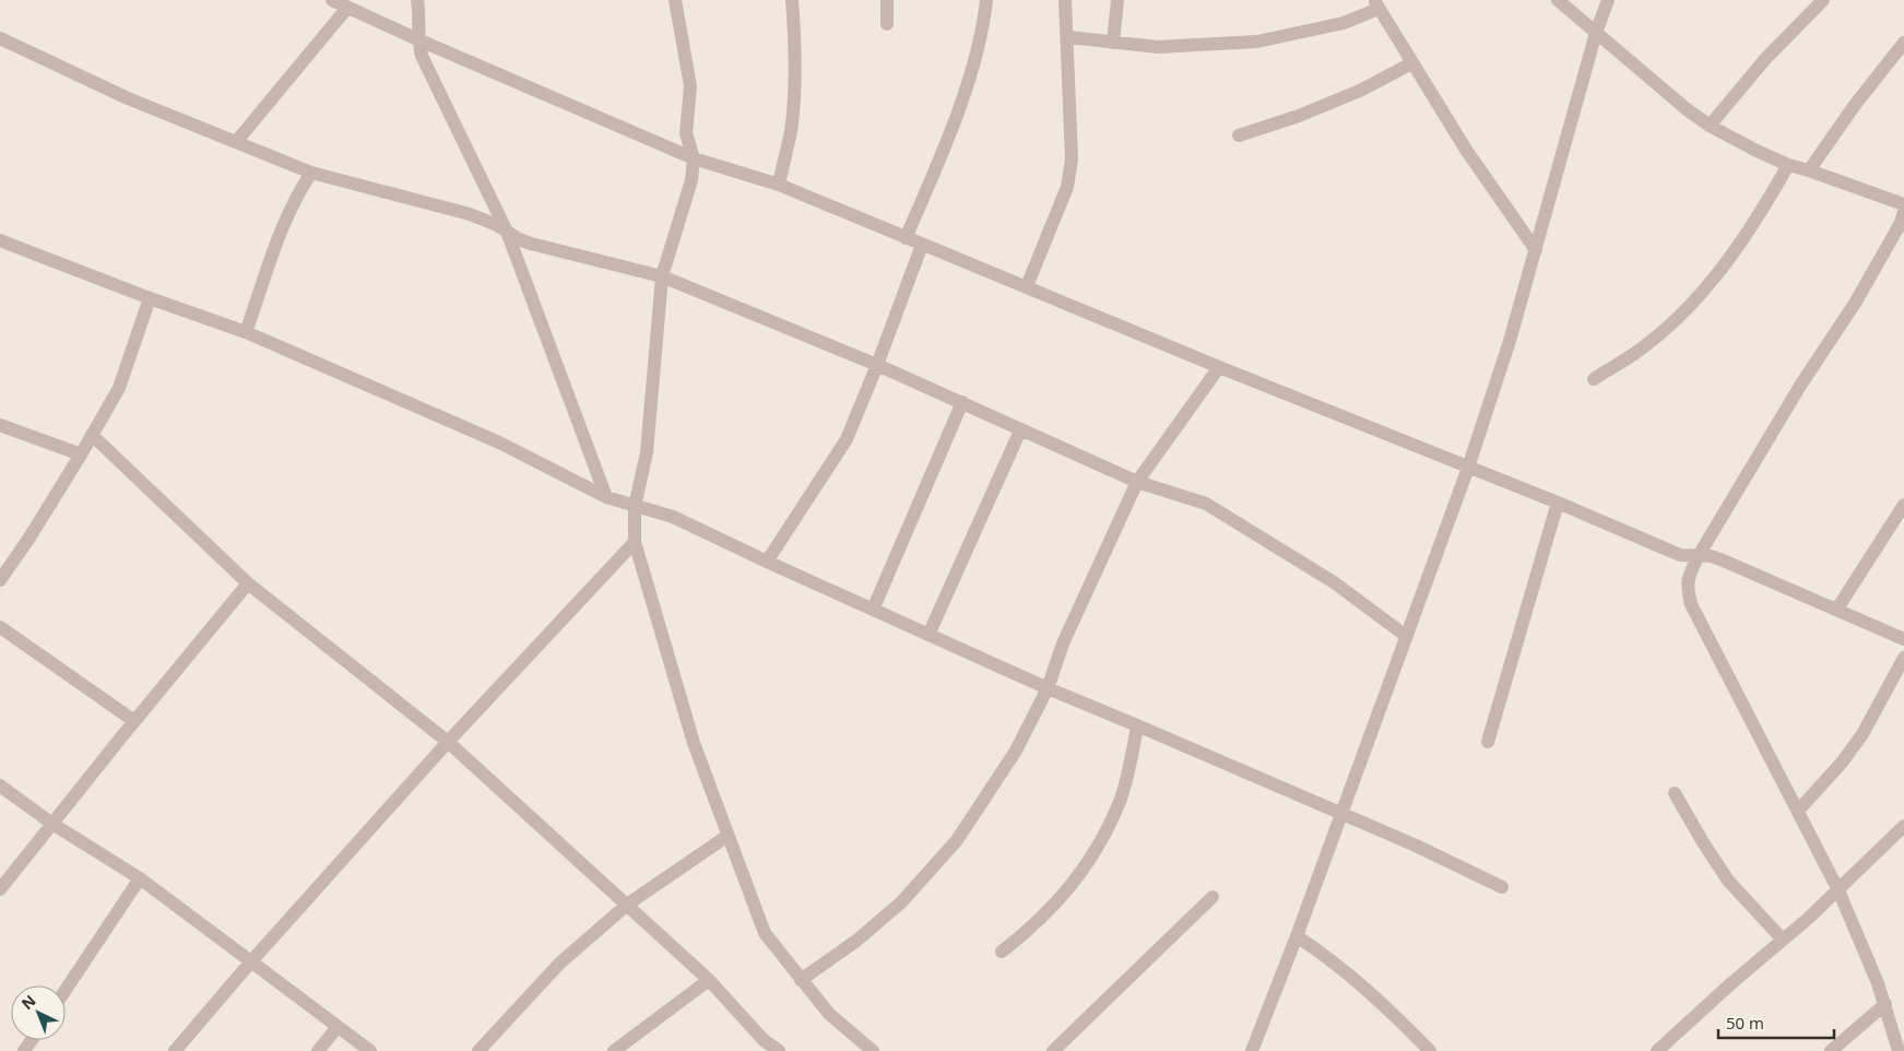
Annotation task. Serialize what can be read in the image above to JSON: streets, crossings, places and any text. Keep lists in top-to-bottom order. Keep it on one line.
{"scale_bar":"50 m","north":"top left"}
